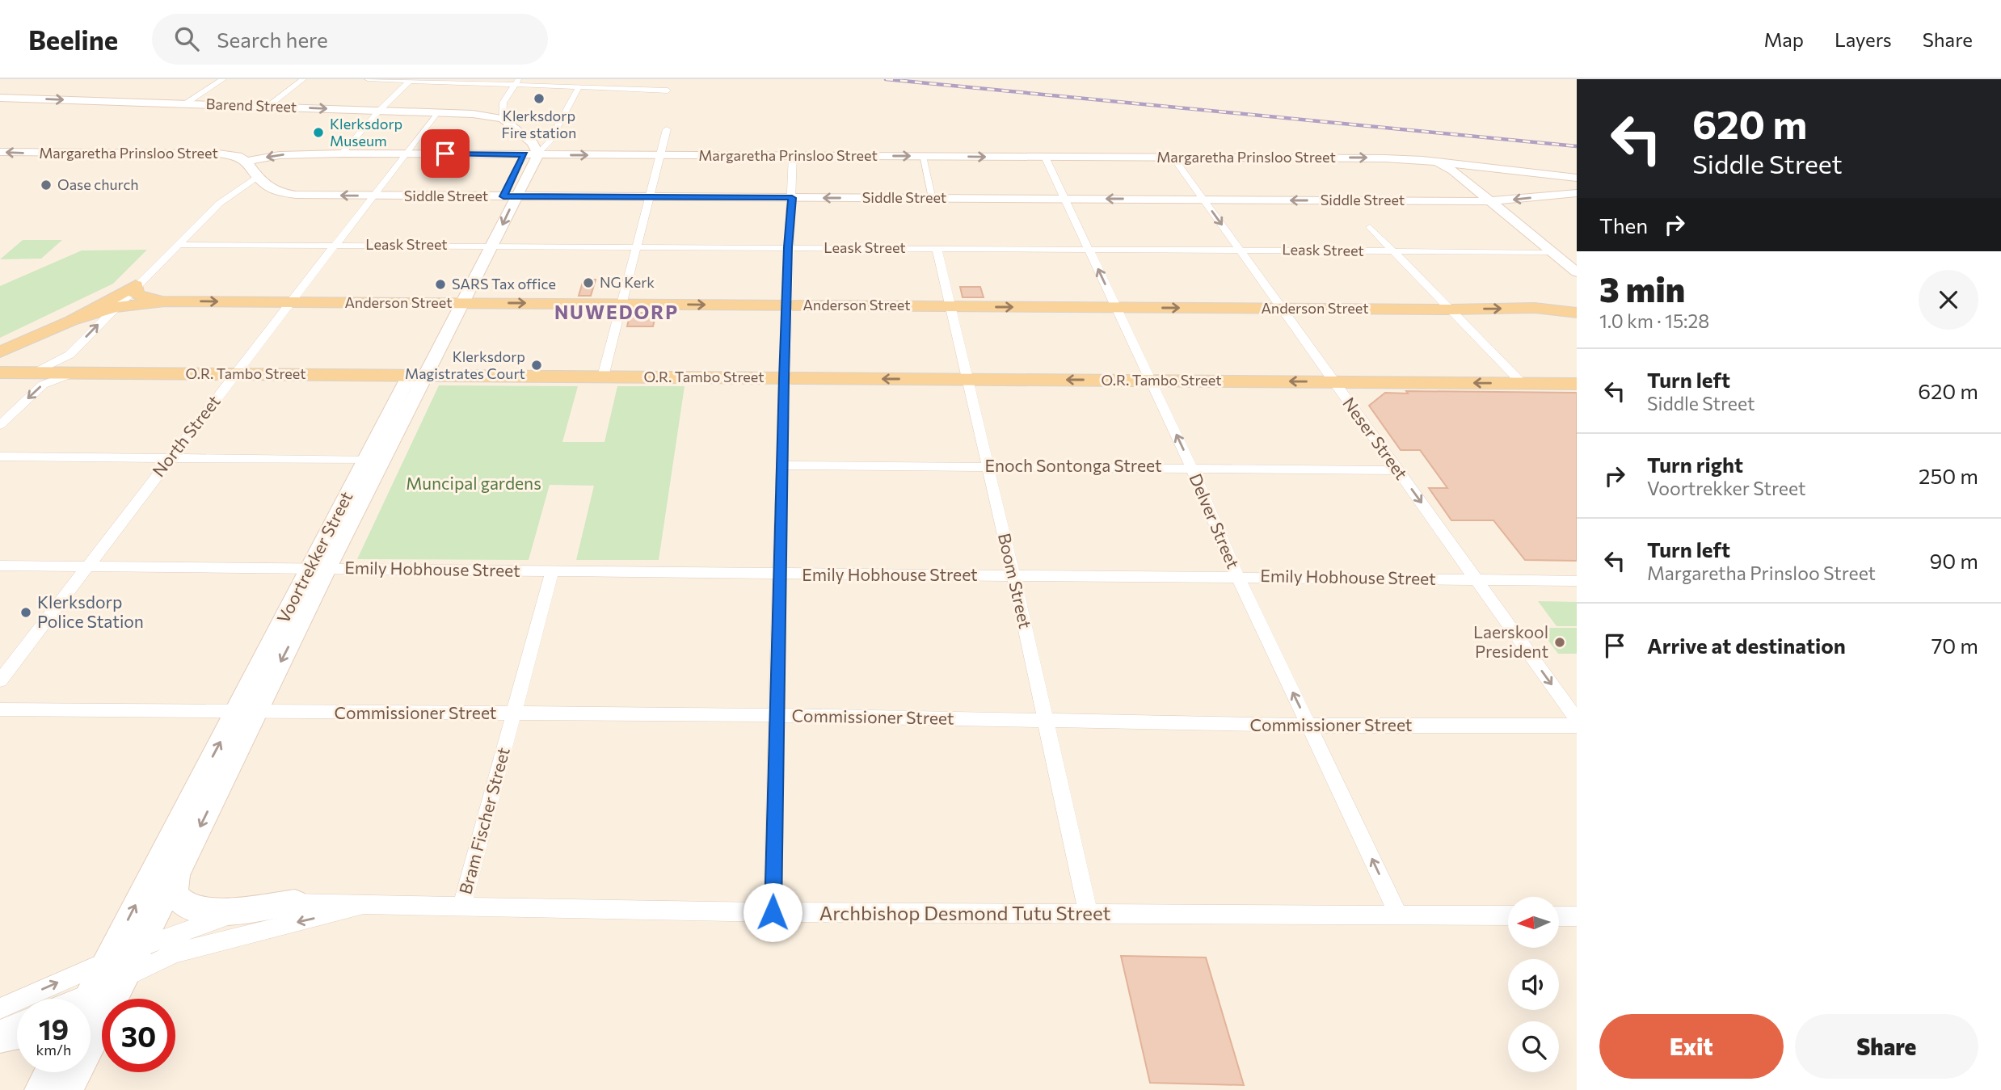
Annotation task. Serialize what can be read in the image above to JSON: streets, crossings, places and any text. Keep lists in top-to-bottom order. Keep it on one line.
{"streets":{"main road":["Anderson Street","O.R. Tambo Street"],"street":["Barend Street","Margaretha Prinsloo Street","Siddle Street","Leask Street","North Street","Neser Street","Enoch Sontonga Street","Delver Street","Voortrekker Street","Emily Hobhouse Street","Boom Street","Commissioner Street","Bram Fischer Street","Archbishop Desmond Tutu Street"]},"crossings":[["Barend Street","North Street"],["Margaretha Prinsloo Street","Siddle Street"],["Margaretha Prinsloo Street","North Street"],["Margaretha Prinsloo Street","Neser Street"],["Margaretha Prinsloo Street","Delver Street"],["Margaretha Prinsloo Street","Voortrekker Street"],["Siddle Street","North Street"],["Siddle Street","Neser Street"],["Siddle Street","Delver Street"],["Siddle Street","Voortrekker Street"],["Leask Street","North Street"],["Leask Street","Neser Street"],["Leask Street","Delver Street"],["Leask Street","Voortrekker Street"],["Leask Street","Boom Street"],["Anderson Street","North Street"],["Anderson Street","Neser Street"],["Anderson Street","Delver Street"],["Anderson Street","Voortrekker Street"],["Anderson Street","Boom Street"],["O.R. Tambo Street","North Street"],["O.R. Tambo Street","Neser Street"],["O.R. Tambo Street","Delver Street"],["O.R. Tambo Street","Voortrekker Street"],["O.R. Tambo Street","Boom Street"],["North Street","Emily Hobhouse Street"],["Neser Street","Enoch Sontonga Street"],["Neser Street","Emily Hobhouse Street"],["Enoch Sontonga Street","Delver Street"],["Enoch Sontonga Street","Boom Street"],["Delver Street","Emily Hobhouse Street"],["Delver Street","Commissioner Street"],["Delver Street","Archbishop Desmond Tutu Street"],["Voortrekker Street","Emily Hobhouse Street"],["Voortrekker Street","Commissioner Street"],["Voortrekker Street","Archbishop Desmond Tutu Street"],["Emily Hobhouse Street","Boom Street"],["Emily Hobhouse Street","Bram Fischer Street"],["Boom Street","Commissioner Street"],["Boom Street","Archbishop Desmond Tutu Street"],["Commissioner Street","Bram Fischer Street"],["Bram Fischer Street","Archbishop Desmond Tutu Street"]],"one_way":["Barend Street","Siddle Street","Anderson Street","O.R. Tambo Street","Neser Street","Delver Street"],"districts":["NUWEDORP"],"parks":["Muncipal gardens"],"places":["Klerksdorp Fire station","Klerksdorp Museum","Oase church","NG Kerk","SARS Tax office","Klerksdorp Magistrates Court","Klerksdorp Police Station","Laerskool President"],"north":"left","page":{"header":"Beeline","search":"Search here","nav":["Map","Layers","Share"],"turn":["620 m","Siddle Street"],"then":"Then","heading":["3 min","1.0 km · 15:28"],"list":[{"name":"Turn left","note":"Siddle Street","value":"620 m"},{"name":"Turn right","note":"Voortrekker Street","value":"250 m"},{"name":"Turn left","note":"Margaretha Prinsloo Street","value":"90 m"},{"name":"Arrive at destination","value":"70 m"}],"speed":"19 km/h","limit":"30","buttons":["Exit","Share"]}}
